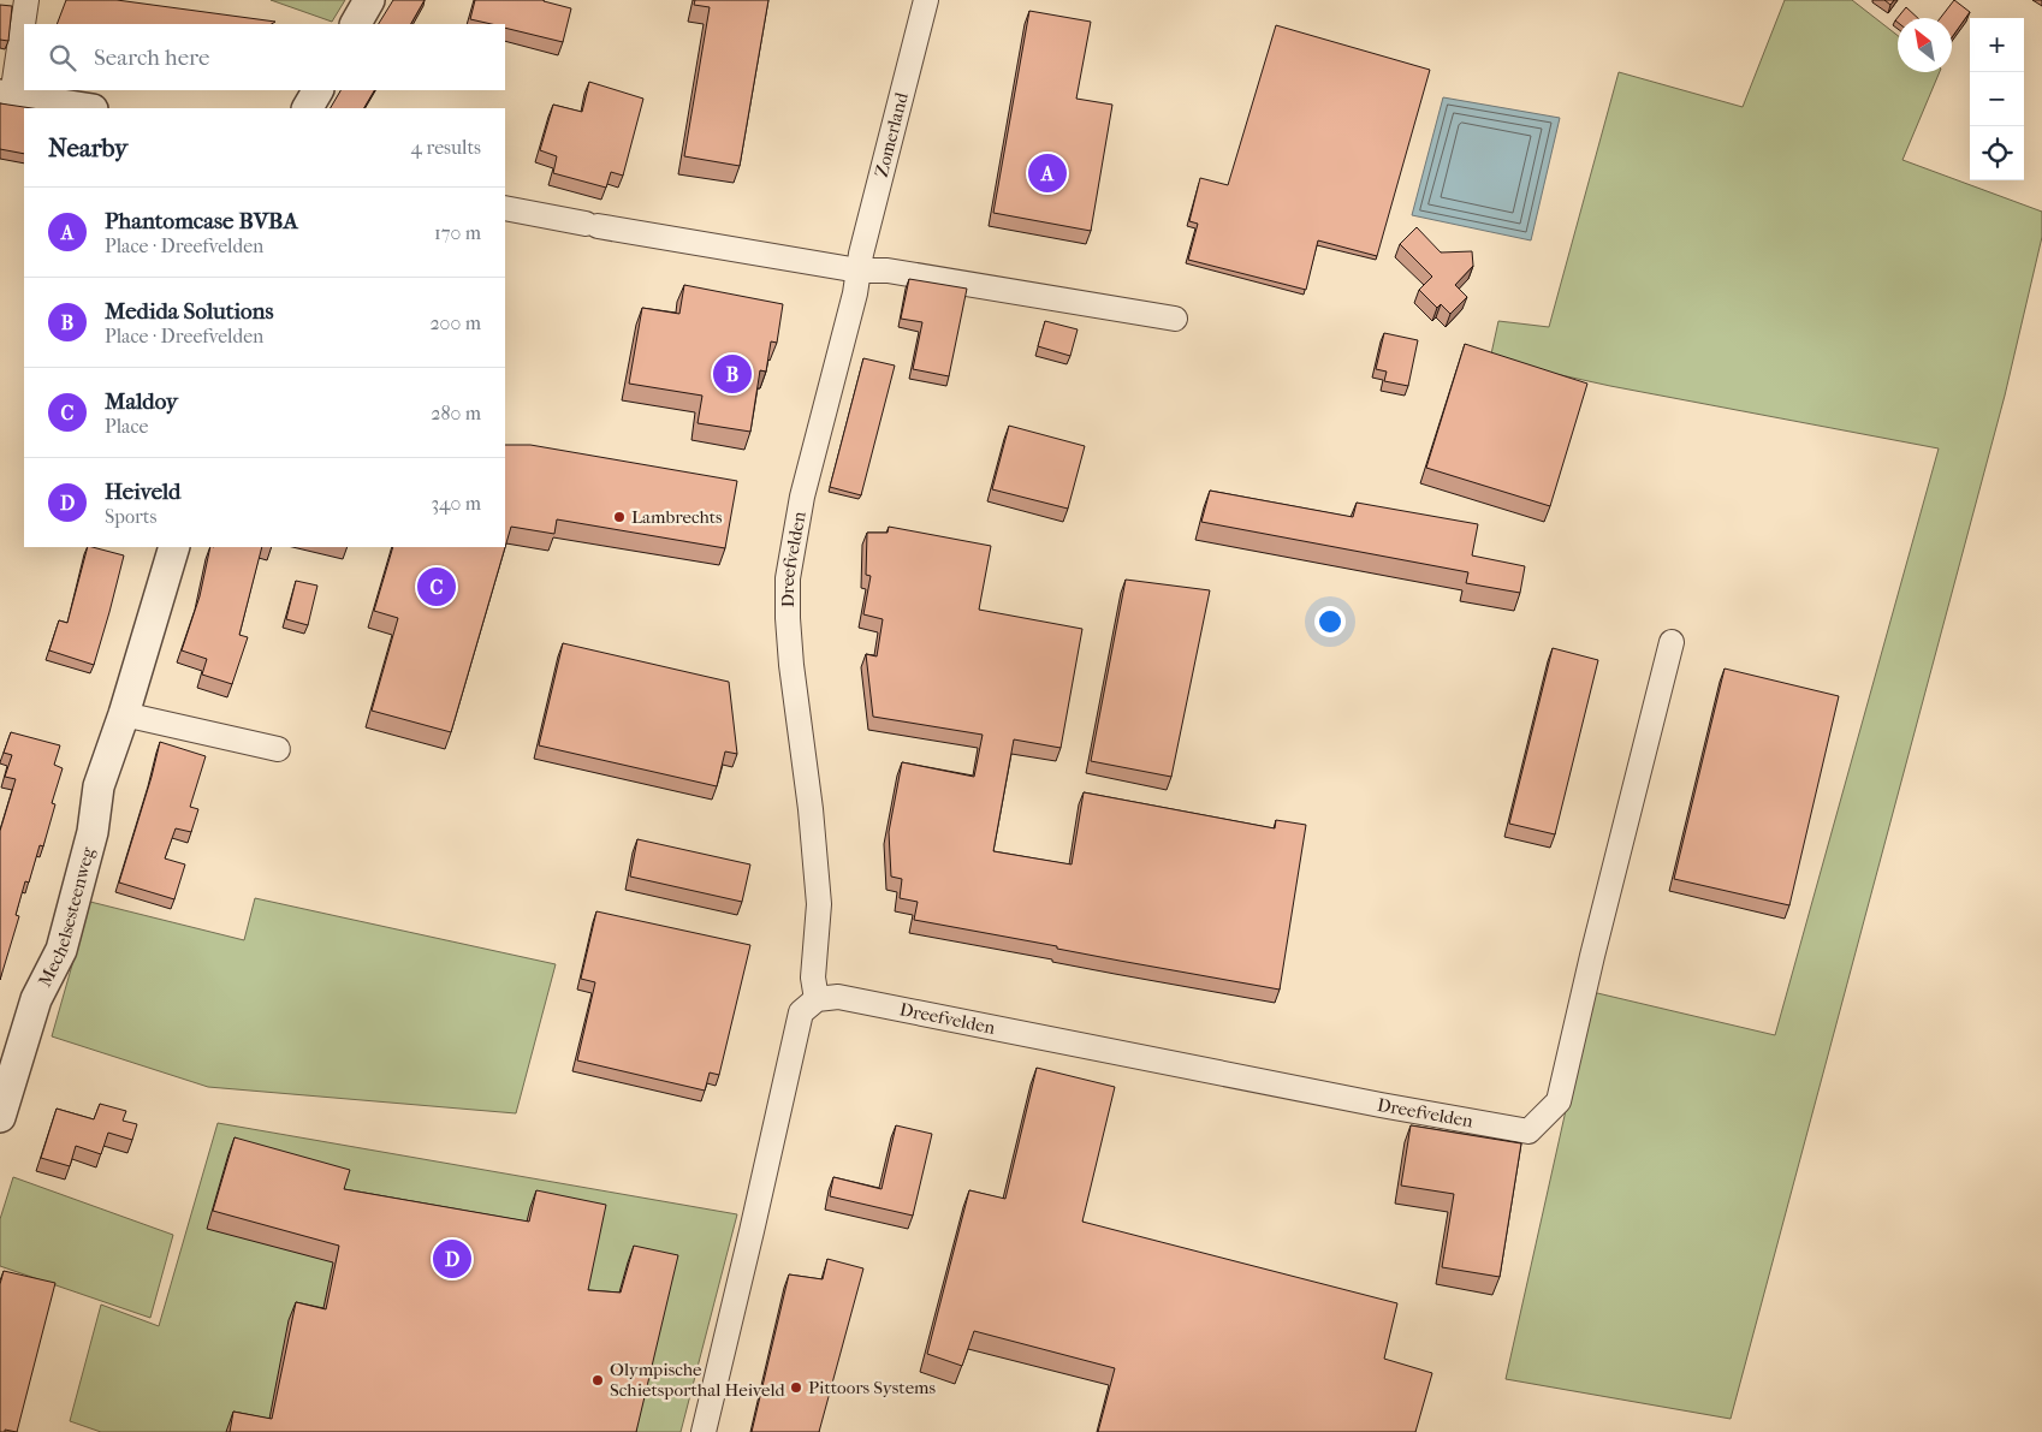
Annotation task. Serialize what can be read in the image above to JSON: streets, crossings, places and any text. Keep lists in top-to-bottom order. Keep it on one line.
{"streets":{"street":["Zomerland","Dreefvelden","Mechelsesteenweg"]},"crossings":[["Zomerland","Dreefvelden"]],"places":["Lambrechts","Olympische Schietsporthal Heiveld","Pittoors Systems"],"north":"top left","page":{"map_buttons":["+","−"],"search":"Search here","heading":["Nearby","4 results"],"pins":["A","B","C","D"],"list":[{"mark":"A","name":"Phantomcase BVBA","note":"Place · Dreefvelden","value":"170 m"},{"mark":"B","name":"Medida Solutions","note":"Place · Dreefvelden","value":"200 m"},{"mark":"C","name":"Maldoy","note":"Place","value":"280 m"},{"mark":"D","name":"Heiveld","note":"Sports","value":"340 m"}]}}
